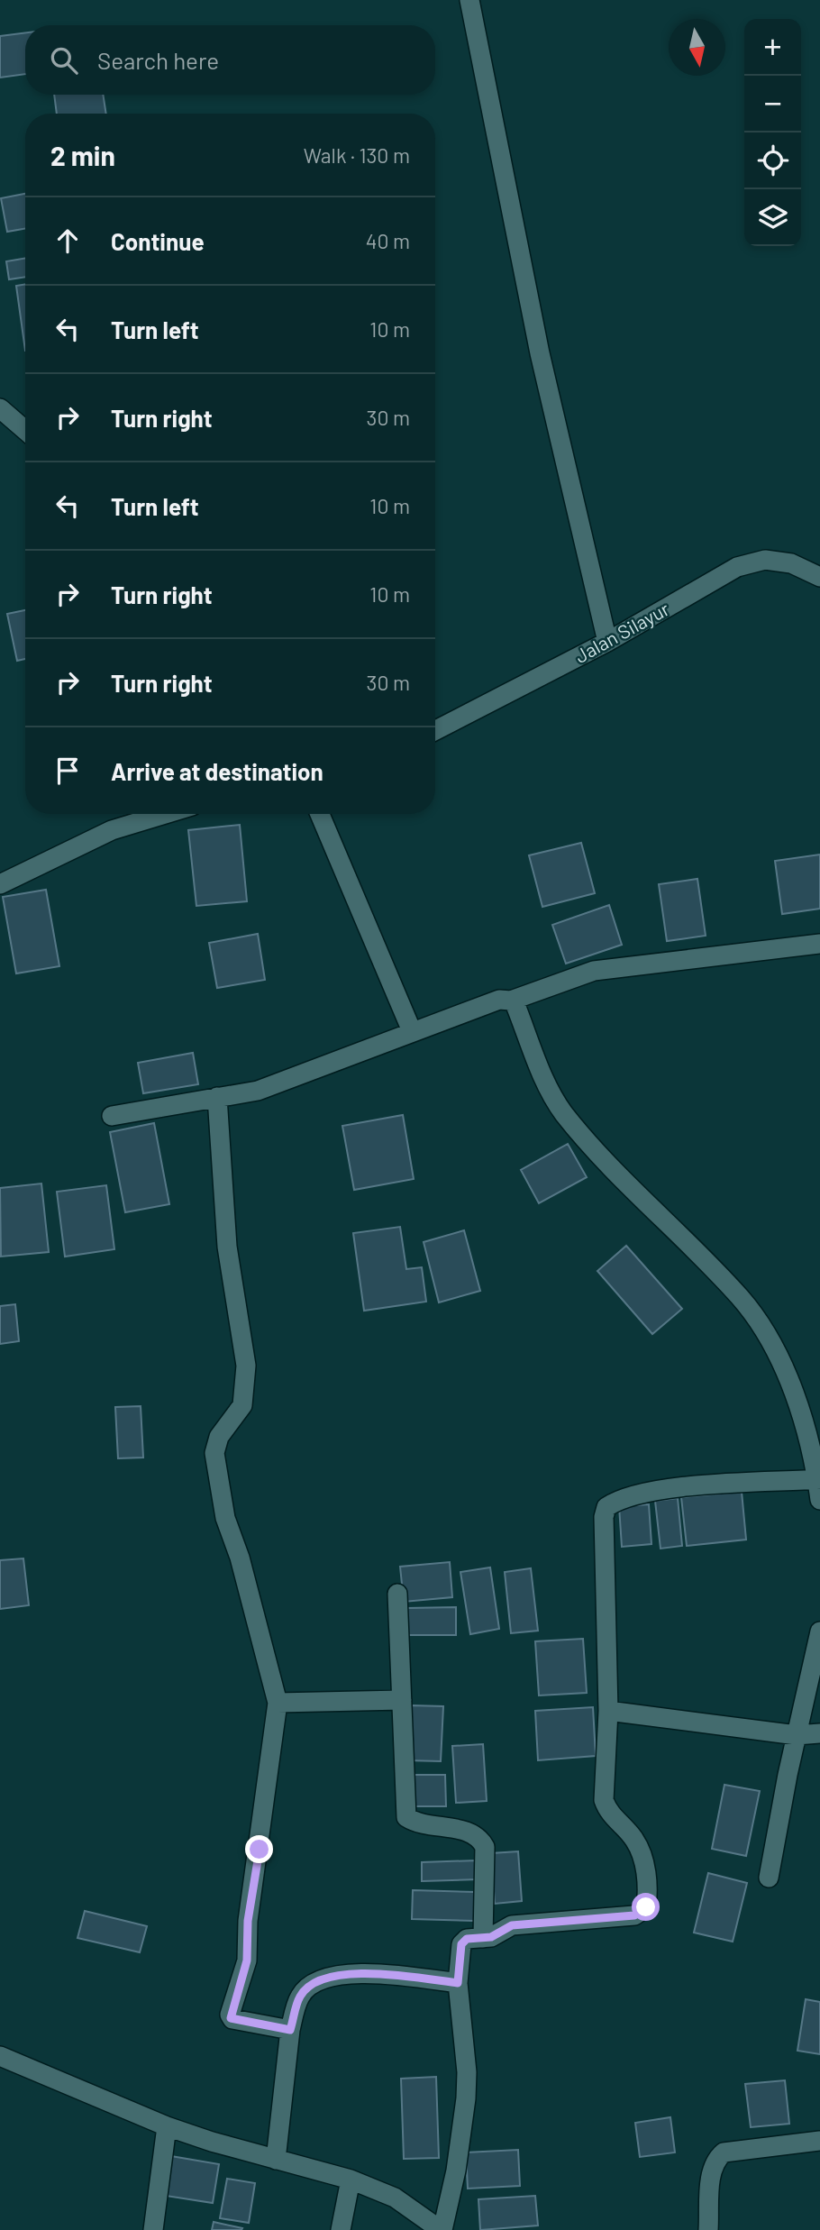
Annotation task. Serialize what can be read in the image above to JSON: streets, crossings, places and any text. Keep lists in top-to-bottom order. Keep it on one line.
{"streets":{"street":["Jalan Silayur"]},"north":"bottom","page":{"map_buttons":["+","−"],"search":"Search here","heading":["2 min","Walk · 130 m"],"list":[["Continue","40 m"],["Turn left","10 m"],["Turn right","30 m"],["Turn left","10 m"],["Turn right","10 m"],["Turn right","30 m"],"Arrive at destination"]}}
